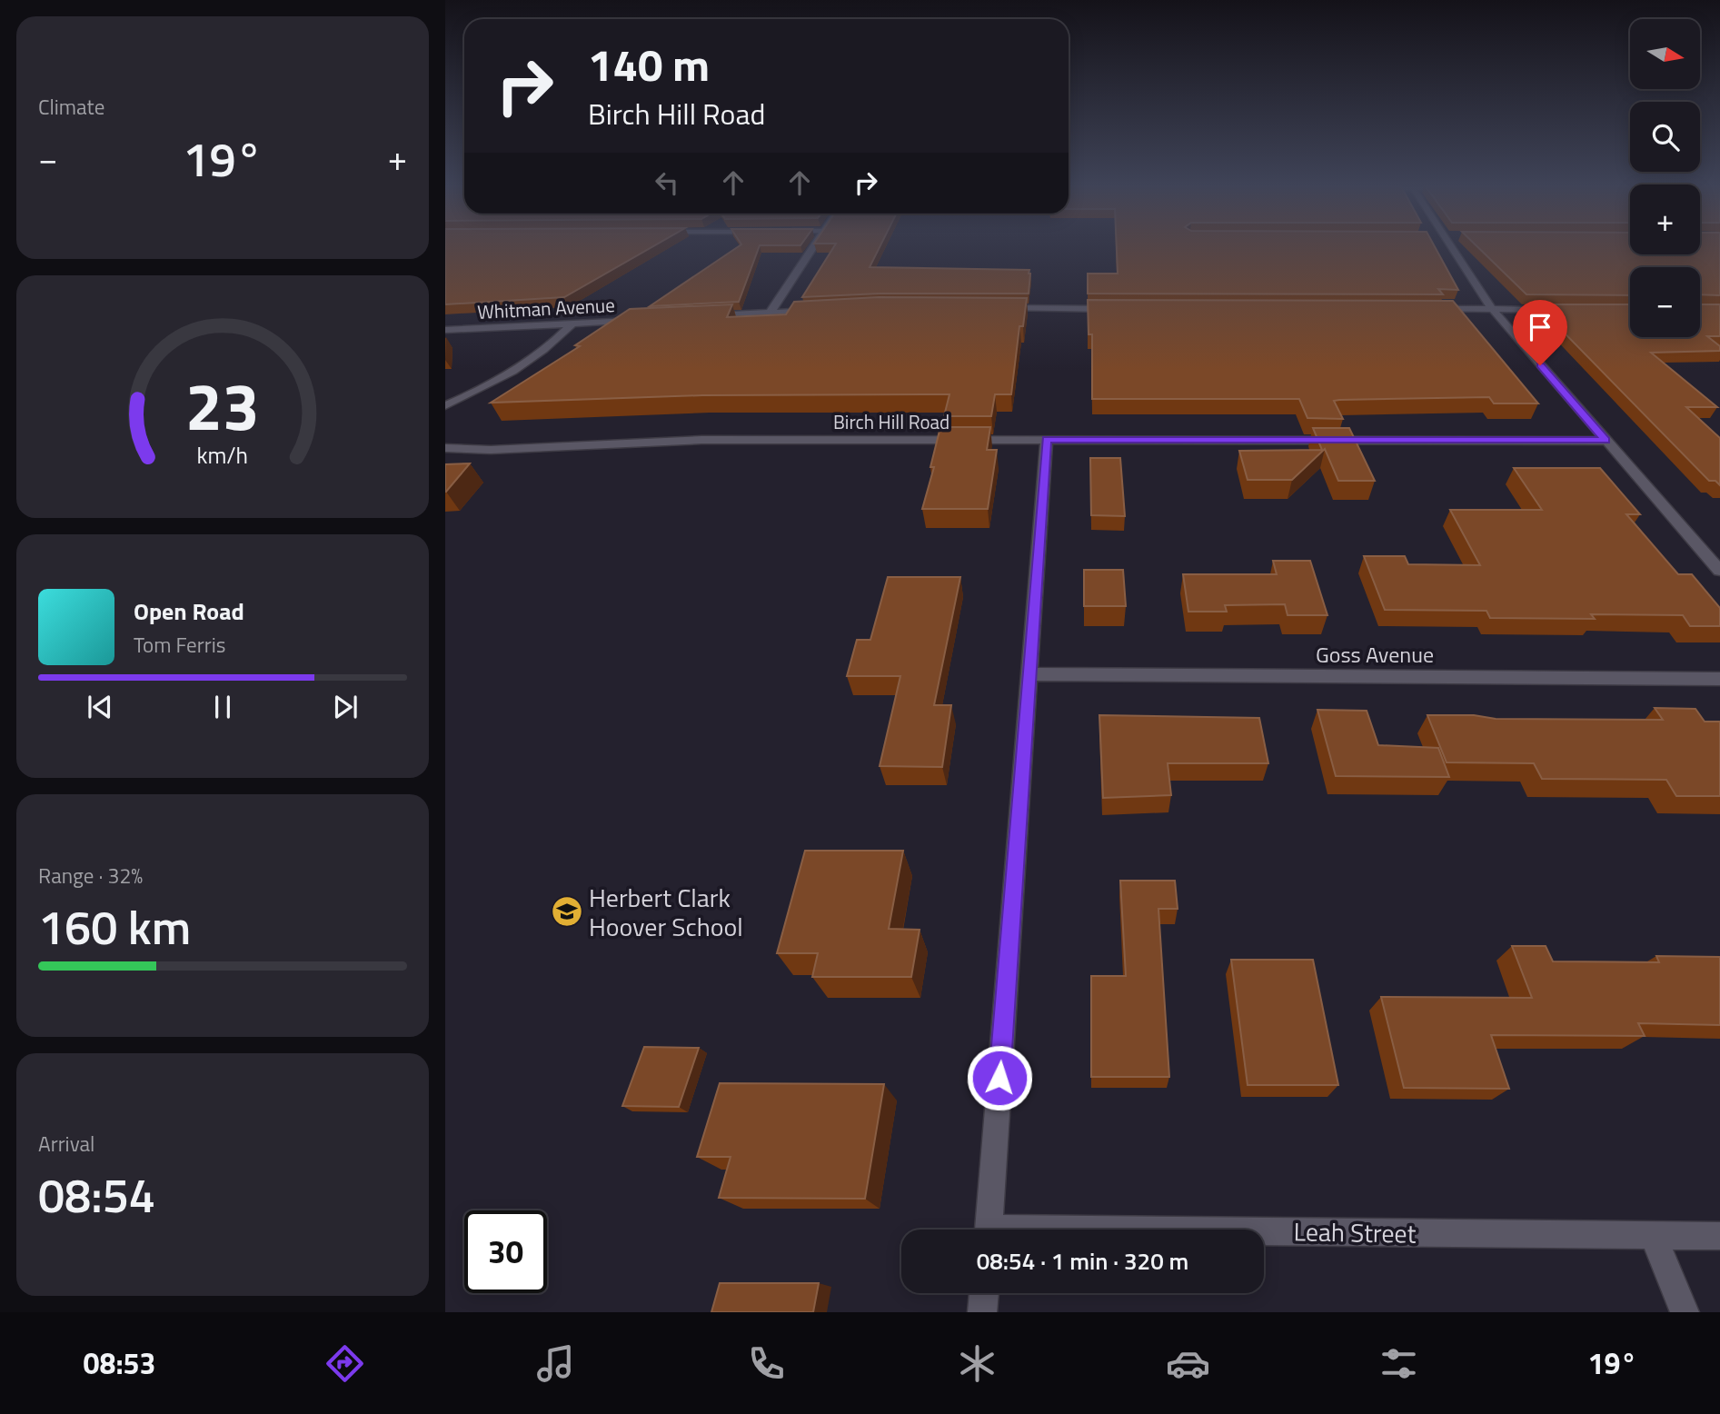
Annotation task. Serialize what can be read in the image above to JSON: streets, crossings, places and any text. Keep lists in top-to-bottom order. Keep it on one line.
{"streets":{"street":["Whitman Avenue","Birch Hill Road","Goss Avenue","Leah Street"]},"places":{"school or university":["Herbert Clark Hoover School"]},"north":"right","page":{"tile":["Climate",["Range · 32%","160 km"],["Arrival","08:54"]],"map_buttons":["+","−"],"turn":["140 m","Birch Hill Road"],"heat":["−","19°","+"],"song":["Open Road","Tom Ferris"],"limit":"30","trip":"08:54 · 1 min · 320 m","tabs":["08:53","19°"],"gauge":["23","km/h"]}}
